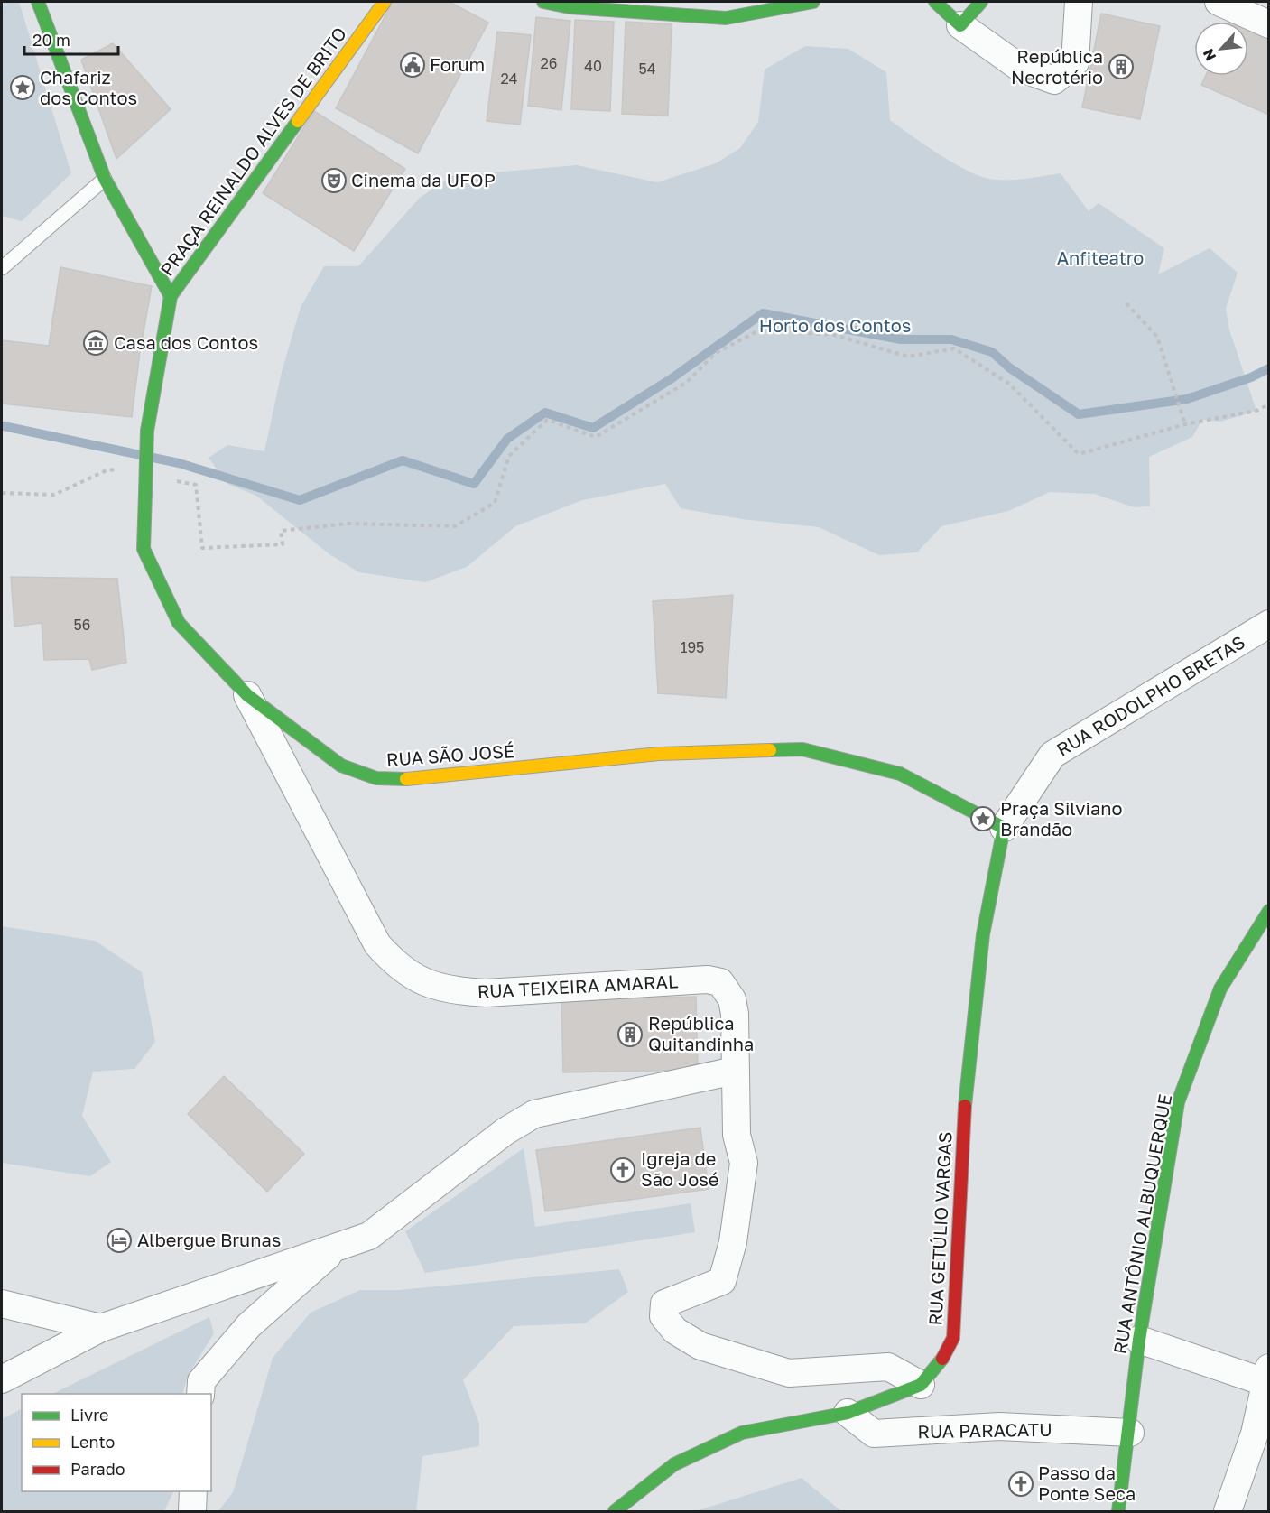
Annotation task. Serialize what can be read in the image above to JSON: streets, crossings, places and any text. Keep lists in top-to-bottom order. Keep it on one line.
{"streets":{"street":["PRAÇA REINALDO ALVES DE BRITO","RUA RODOLPHO BRETAS","RUA SÃO JOSÉ","RUA TEIXEIRA AMARAL","RUA ANTÔNIO ALBUQUERQUE","RUA GETÚLIO VARGAS","RUA PARACATU"]},"crossings":[["PRAÇA REINALDO ALVES DE BRITO","RUA SÃO JOSÉ"],["RUA RODOLPHO BRETAS","RUA SÃO JOSÉ"],["RUA RODOLPHO BRETAS","RUA GETÚLIO VARGAS"],["RUA SÃO JOSÉ","RUA TEIXEIRA AMARAL"],["RUA SÃO JOSÉ","RUA GETÚLIO VARGAS"],["RUA ANTÔNIO ALBUQUERQUE","RUA PARACATU"],["RUA GETÚLIO VARGAS","RUA PARACATU"]],"parks":["Anfiteatro","Horto dos Contos"],"places":{"public building":["Forum"],"building":["República Necrotério","República Quitandinha"],"place":["Chafariz dos Contos","Praça Silviano Brandão"],"theatre":["Cinema da UFOP"],"museum":["Casa dos Contos"],"church":["Igreja de São José","Passo da Ponte Seca"],"hotel":["Albergue Brunas"]},"house_numbers":["26","40","54","24","56","195"],"legend":["Livre","Lento","Parado"],"scale_bar":"20 m","north":"bottom left"}
